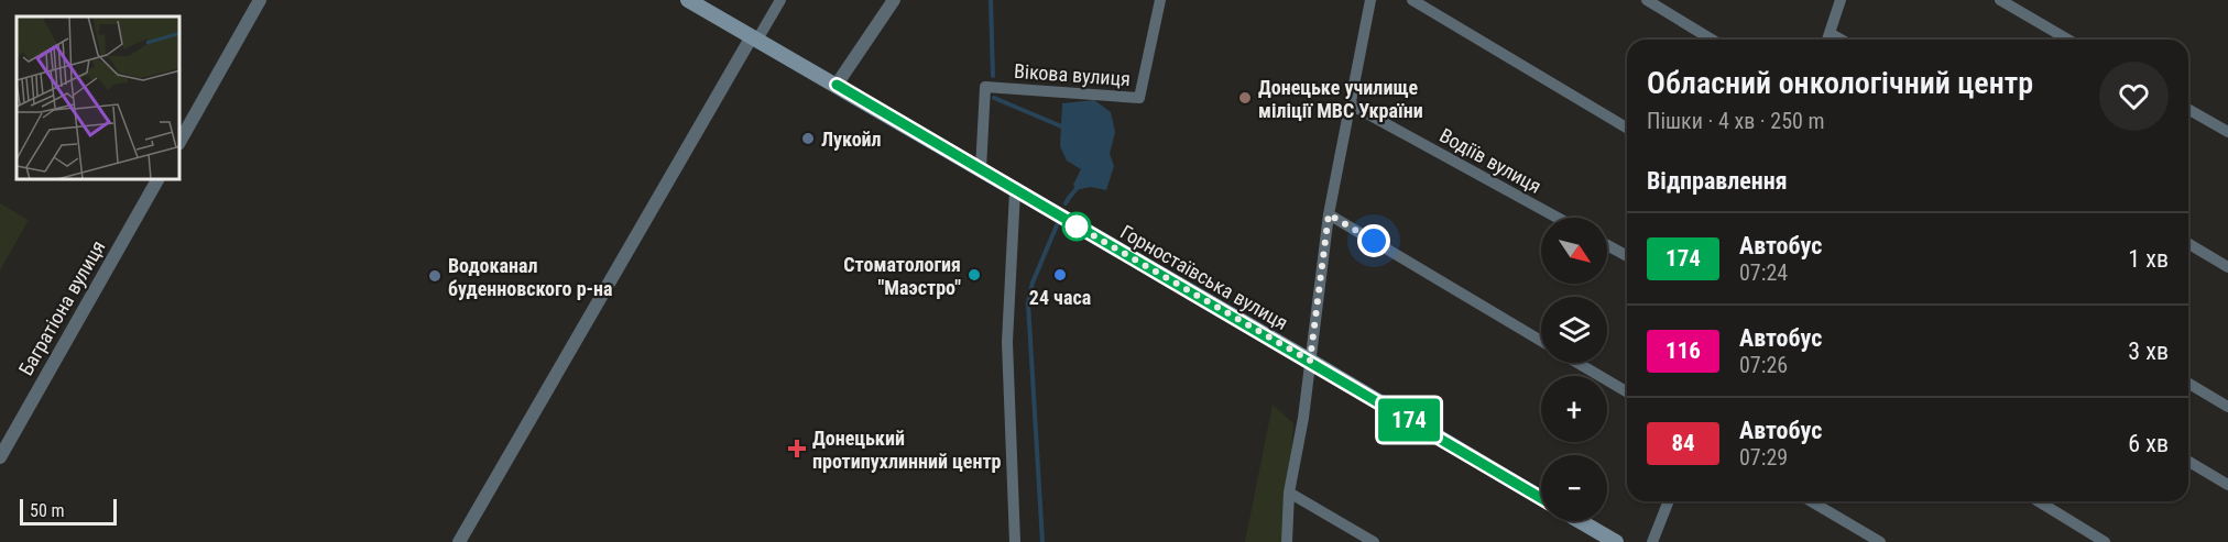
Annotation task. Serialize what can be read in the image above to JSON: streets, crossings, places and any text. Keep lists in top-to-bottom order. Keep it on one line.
{"streets":{"main road":["Горностаївська вулиця"],"street":["Вікова вулиця","Водіїв вулиця","Багратіона вулиця"]},"crossings":[["Вікова вулиця","Горностаївська вулиця"]],"places":{"other":["Донецьке училище міліції МВС України","Лукойл","Стоматология \"Маэстро\"","24 часа","Водоканал буденновского р-на"],"health":["Донецький протипухлинний центр"]},"lines":["bus line 174"],"scale_bar":"50 m","north":"bottom right","page":{"on_map":"174","heading":[["Обласний онкологічний центр","Пішки · 4 хв · 250 m"],"Відправлення"],"list":[{"mark":"174","name":"Автобус","note":"07:24","value":"1 хв"},{"mark":"116","name":"Автобус","note":"07:26","value":"3 хв"},{"mark":"84","name":"Автобус","note":"07:29","value":"6 хв"}],"map_buttons":["+","−"],"scale":"50 m"}}
